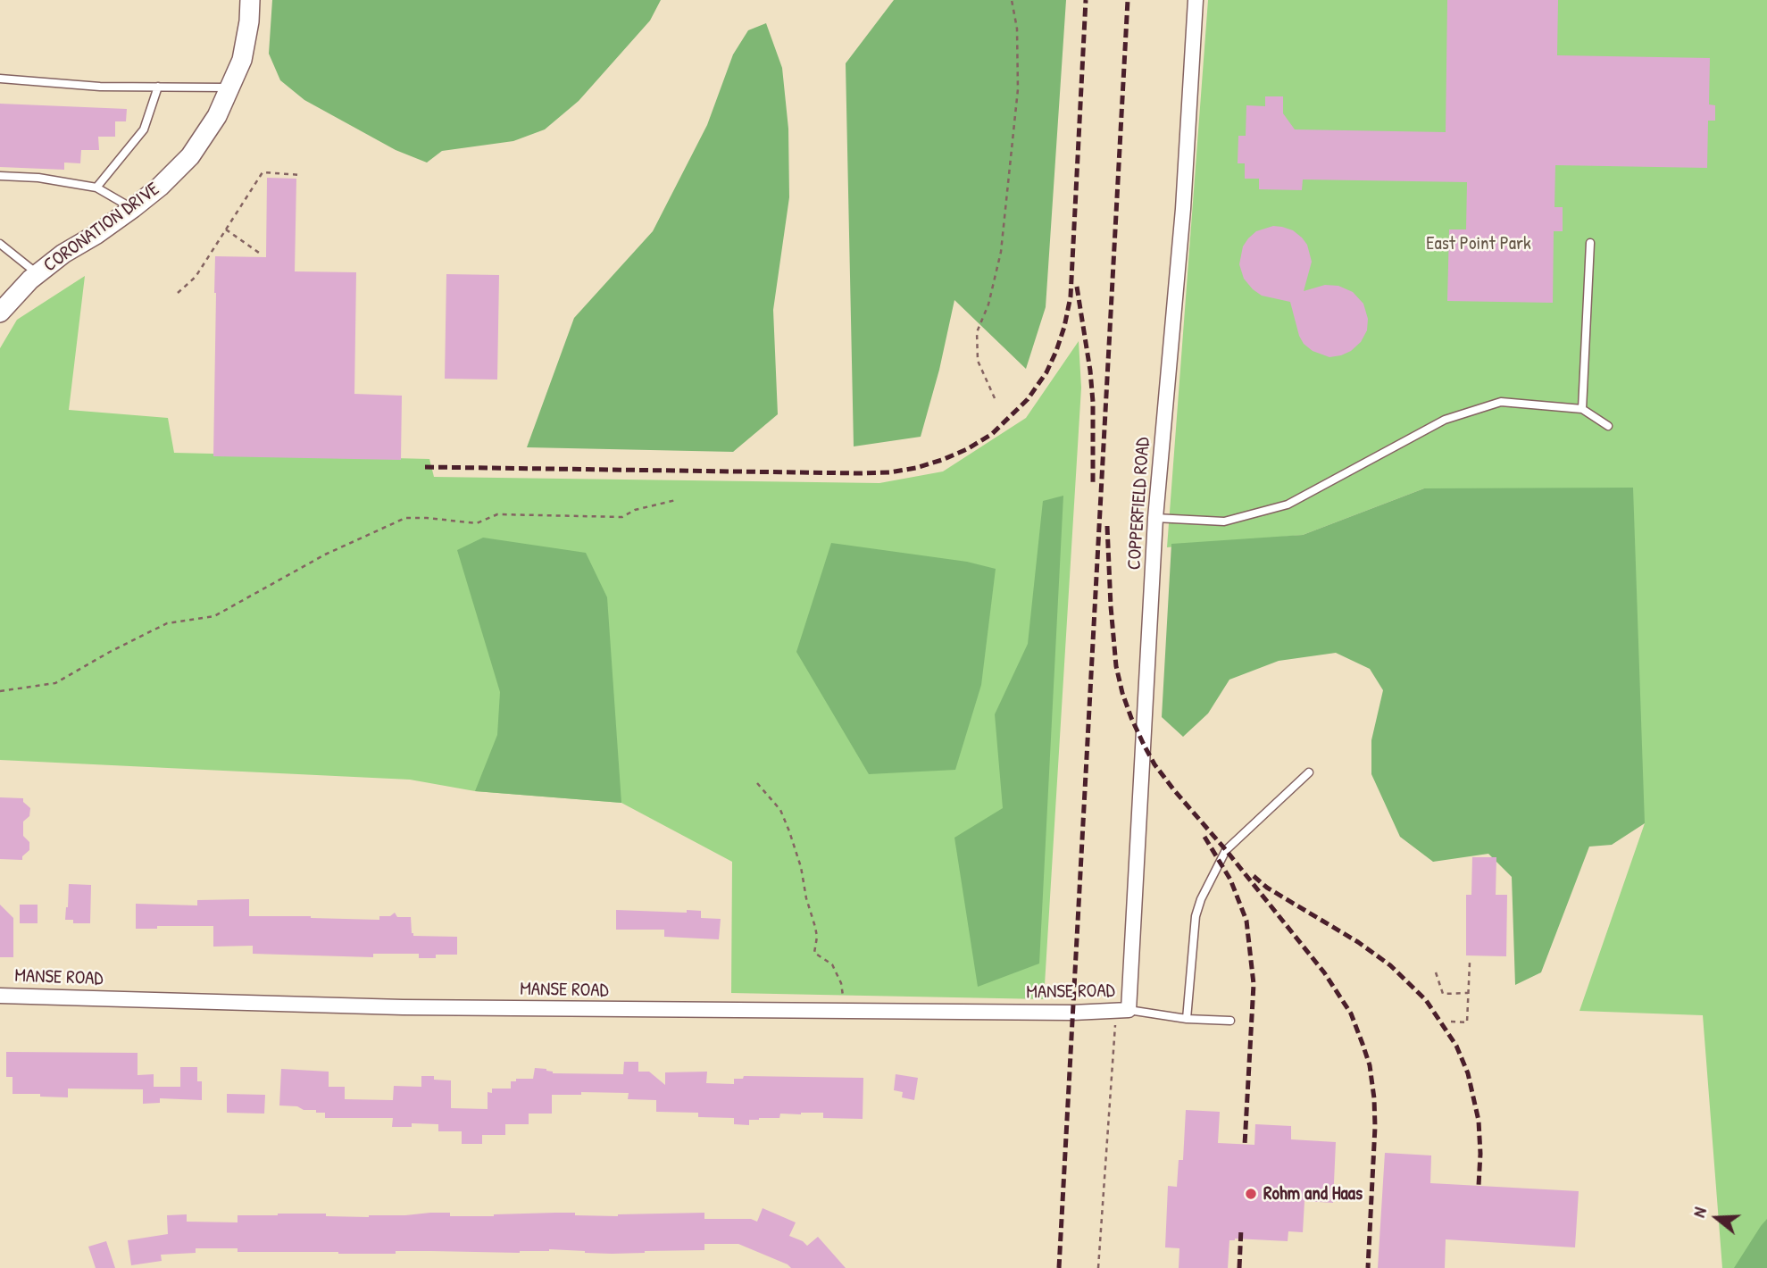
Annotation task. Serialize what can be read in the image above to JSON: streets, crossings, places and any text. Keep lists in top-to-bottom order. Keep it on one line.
{"streets":{"street":["CORONATION DRIVE","COPPERFIELD ROAD","MANSE ROAD"]},"crossings":[["COPPERFIELD ROAD","MANSE ROAD"]],"parks":["East Point Park"],"places":["Rohm and Haas"],"north":"left"}
